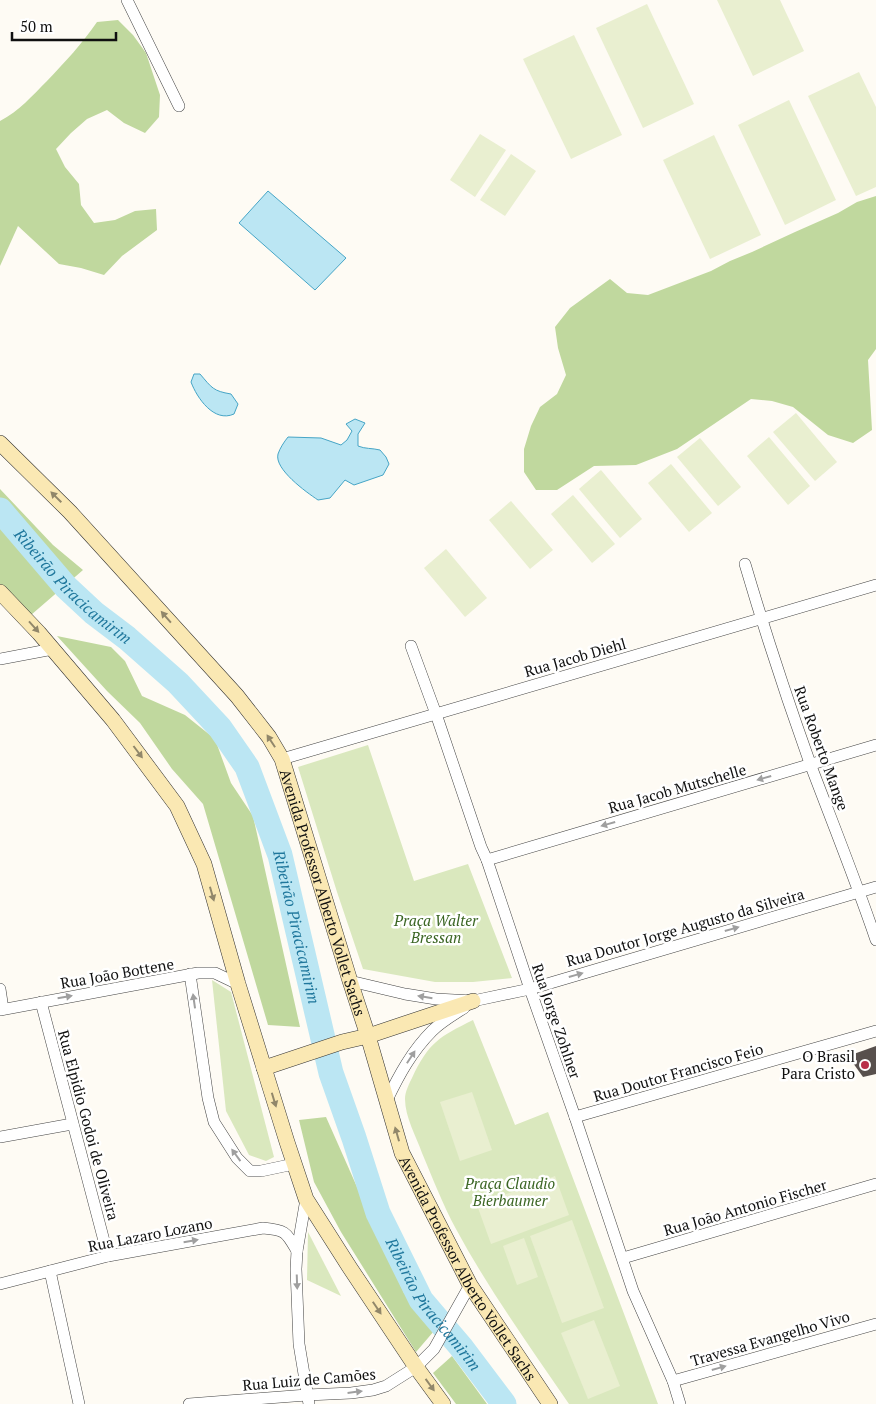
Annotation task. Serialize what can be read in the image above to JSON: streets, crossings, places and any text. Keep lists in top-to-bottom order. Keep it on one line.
{"streets":{"main road":["Avenida Professor Alberto Vollet Sachs"],"street":["Rua Jacob Diehl","Rua Roberto Mange","Rua Jacob Mutschelle","Rua Doutor Jorge Augusto da Silveira","Rua João Bottene","Rua Jorge Zohlner","Rua Doutor Francisco Feio","Rua Elpidio Godoi de Oliveira","Rua João Antonio Fischer","Rua Lazaro Lozano","Travessa Evangelho Vivo","Rua Luiz de Camões"]},"crossings":[["Rua Jacob Diehl","Rua Roberto Mange"],["Rua Jacob Diehl","Avenida Professor Alberto Vollet Sachs"],["Rua Jacob Diehl","Rua Jorge Zohlner"],["Rua Roberto Mange","Rua Jacob Mutschelle"],["Rua Roberto Mange","Rua Doutor Jorge Augusto da Silveira"],["Rua Jacob Mutschelle","Rua Jorge Zohlner"],["Avenida Professor Alberto Vollet Sachs","Rua Doutor Jorge Augusto da Silveira"],["Avenida Professor Alberto Vollet Sachs","Rua Luiz de Camões"],["Rua Doutor Jorge Augusto da Silveira","Rua Jorge Zohlner"],["Rua João Bottene","Rua Elpidio Godoi de Oliveira"],["Rua Jorge Zohlner","Rua Doutor Francisco Feio"],["Rua Jorge Zohlner","Rua João Antonio Fischer"],["Rua Jorge Zohlner","Travessa Evangelho Vivo"],["Rua Elpidio Godoi de Oliveira","Rua Lazaro Lozano"]],"one_way":["Rua Jacob Mutschelle","Rua João Bottene","Rua Lazaro Lozano","Travessa Evangelho Vivo"],"water":["Ribeirão Piracicamirim"],"parks":["Praça Walter Bressan","Praça Claudio Bierbaumer"],"places":["O Brasil Para Cristo"],"scale_bar":"50 m"}
